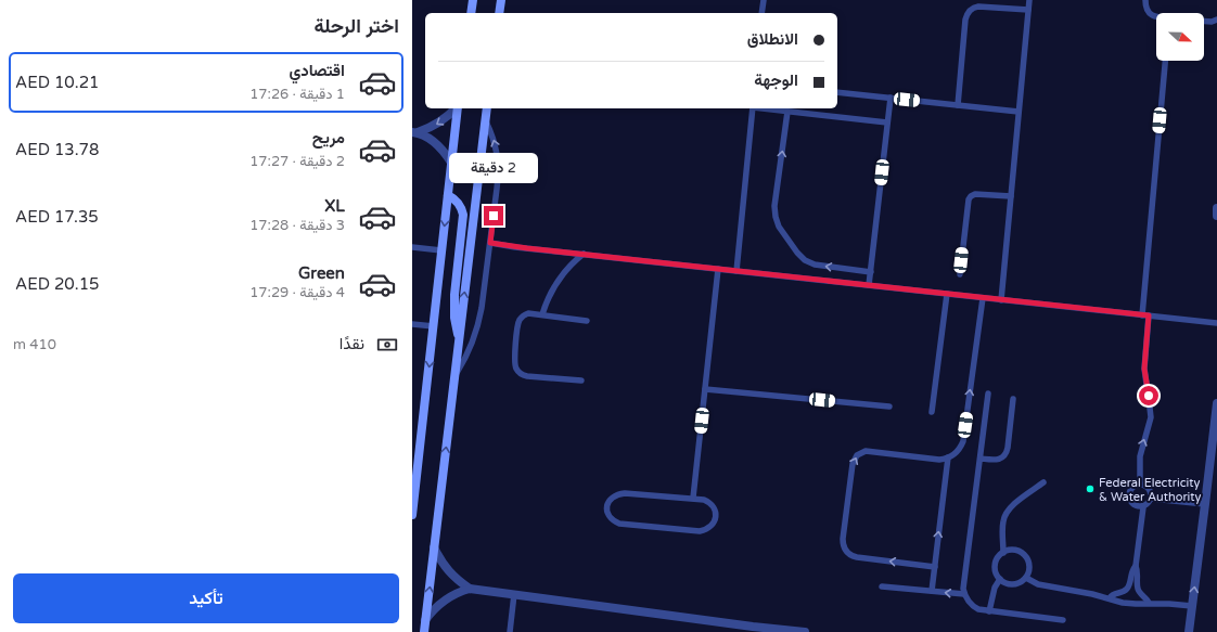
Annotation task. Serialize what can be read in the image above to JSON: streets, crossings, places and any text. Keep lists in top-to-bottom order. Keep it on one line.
{"places":["Federal Electricity & Water Authority"],"north":"right","page":{"heading":"اختر الرحلة","banner":["الانطلاق","الوجهة"],"list":[{"name":"اقتصادي","note":"1 دقيقة · 17:26","value":"AED 10.21"},{"name":"مريح","note":"2 دقيقة · 17:27","value":"AED 13.78"},{"name":"XL","note":"3 دقيقة · 17:28","value":"AED 17.35"},{"name":"Green","note":"4 دقيقة · 17:29","value":"AED 20.15"}],"bubble":"2 دقيقة","pay":["نقدًا","410 m"],"buttons":"تأكيد"}}
